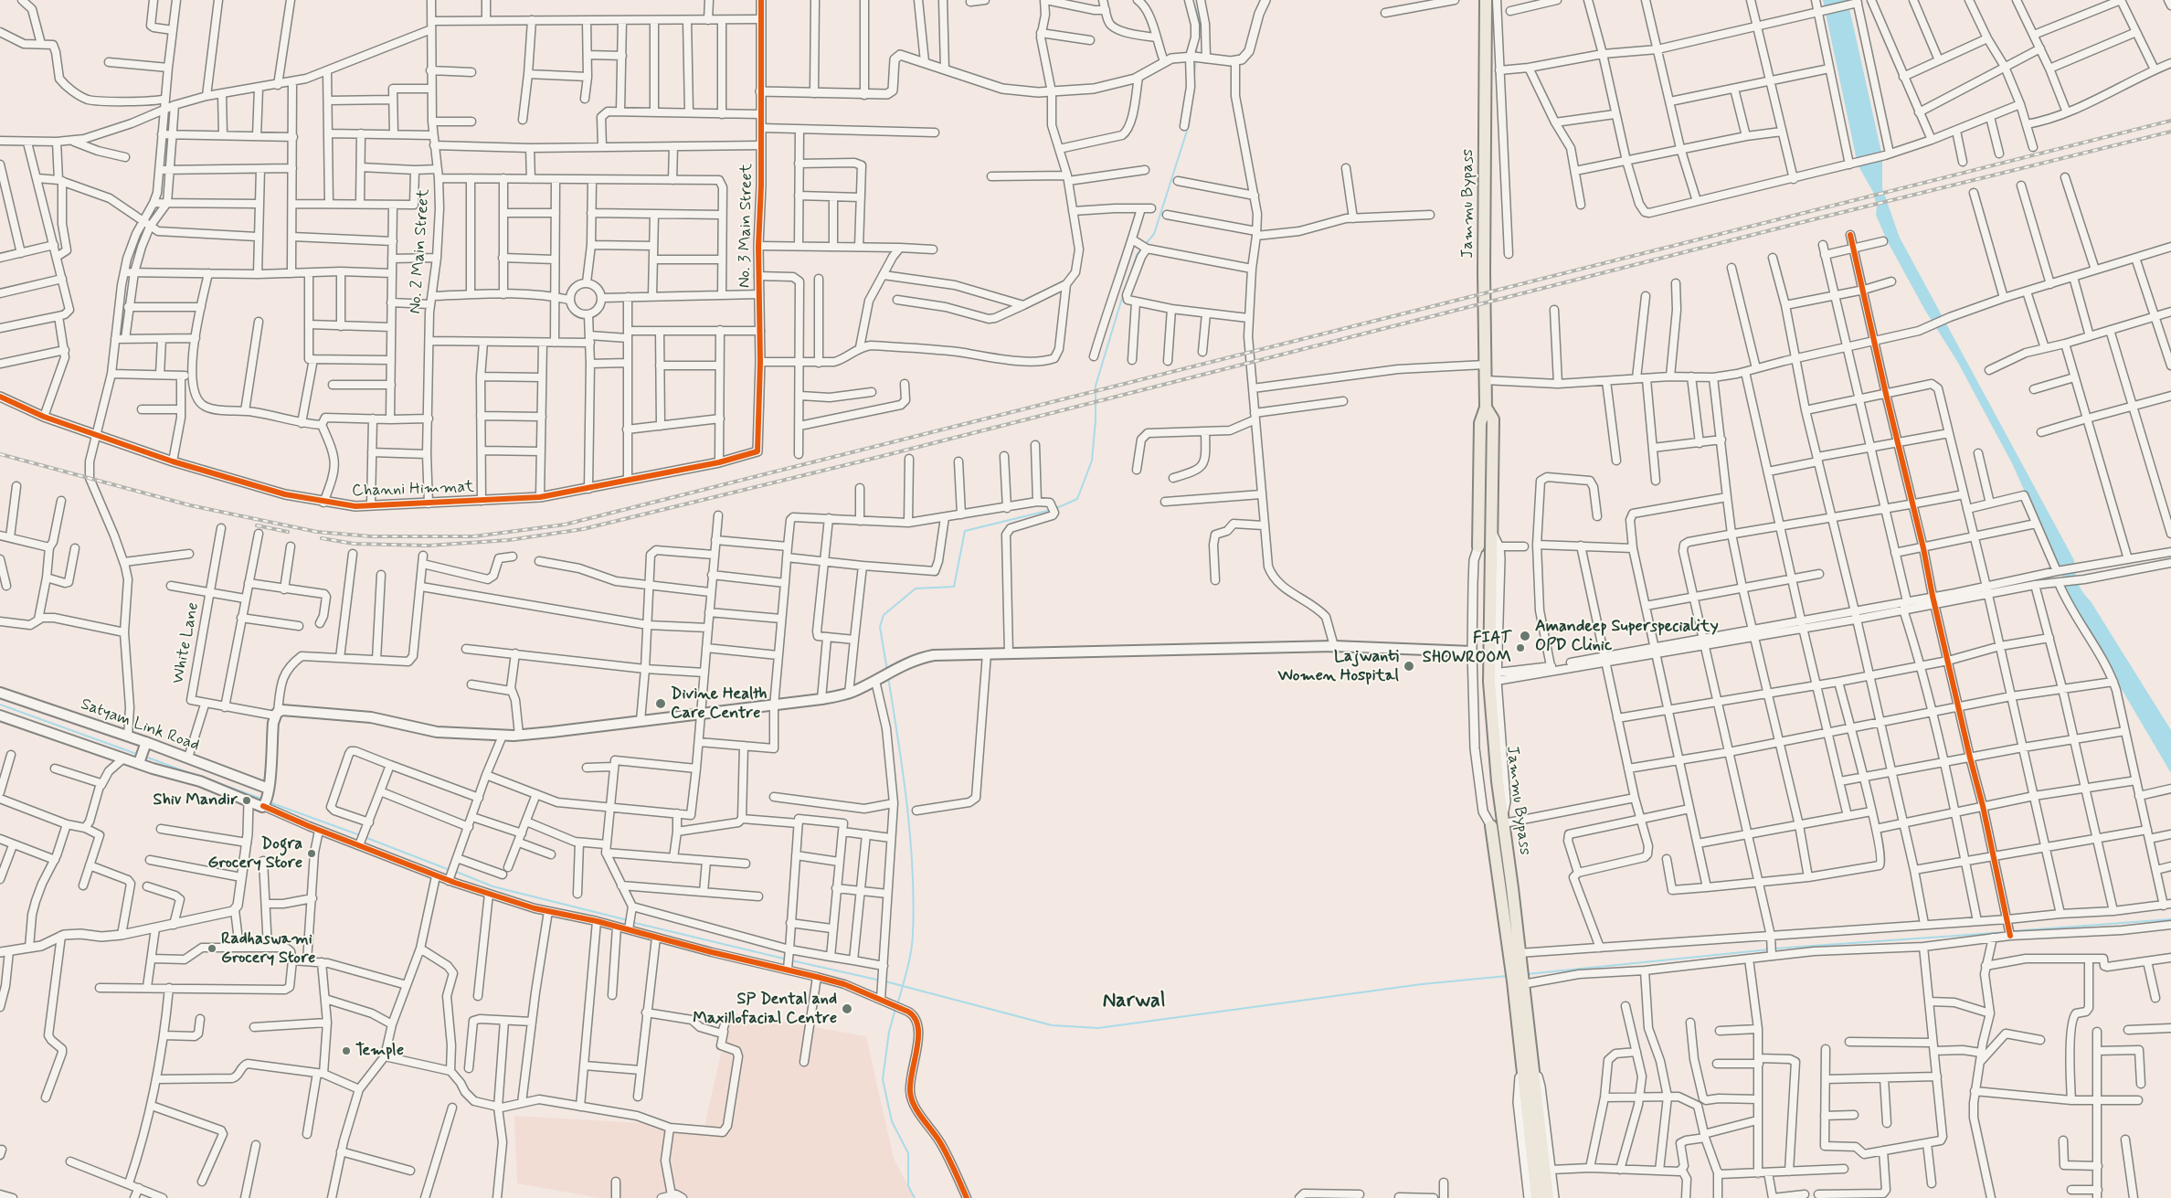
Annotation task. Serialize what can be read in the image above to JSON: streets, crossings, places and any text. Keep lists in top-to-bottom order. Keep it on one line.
{"streets":{"highway":["Jammu Bypass"],"main road":["Satyam Link Road"],"street":["No. 3 Main Street","No. 2 Main Street","Channi Himmat","White Lane"]},"crossings":[["No. 3 Main Street","Channi Himmat"],["No. 2 Main Street","Channi Himmat"]],"districts":["Narwal"],"places":["Amandeep Superspeciality OPD Clinic","FIAT SHOWROOM","Lajwanti Women Hospital","Divine Health Care Centre","Shiv Mandir","Dogra Grocery Store","Radhaswami Grocery Store","SP Dental and Maxillofacial Centre","Temple"]}
